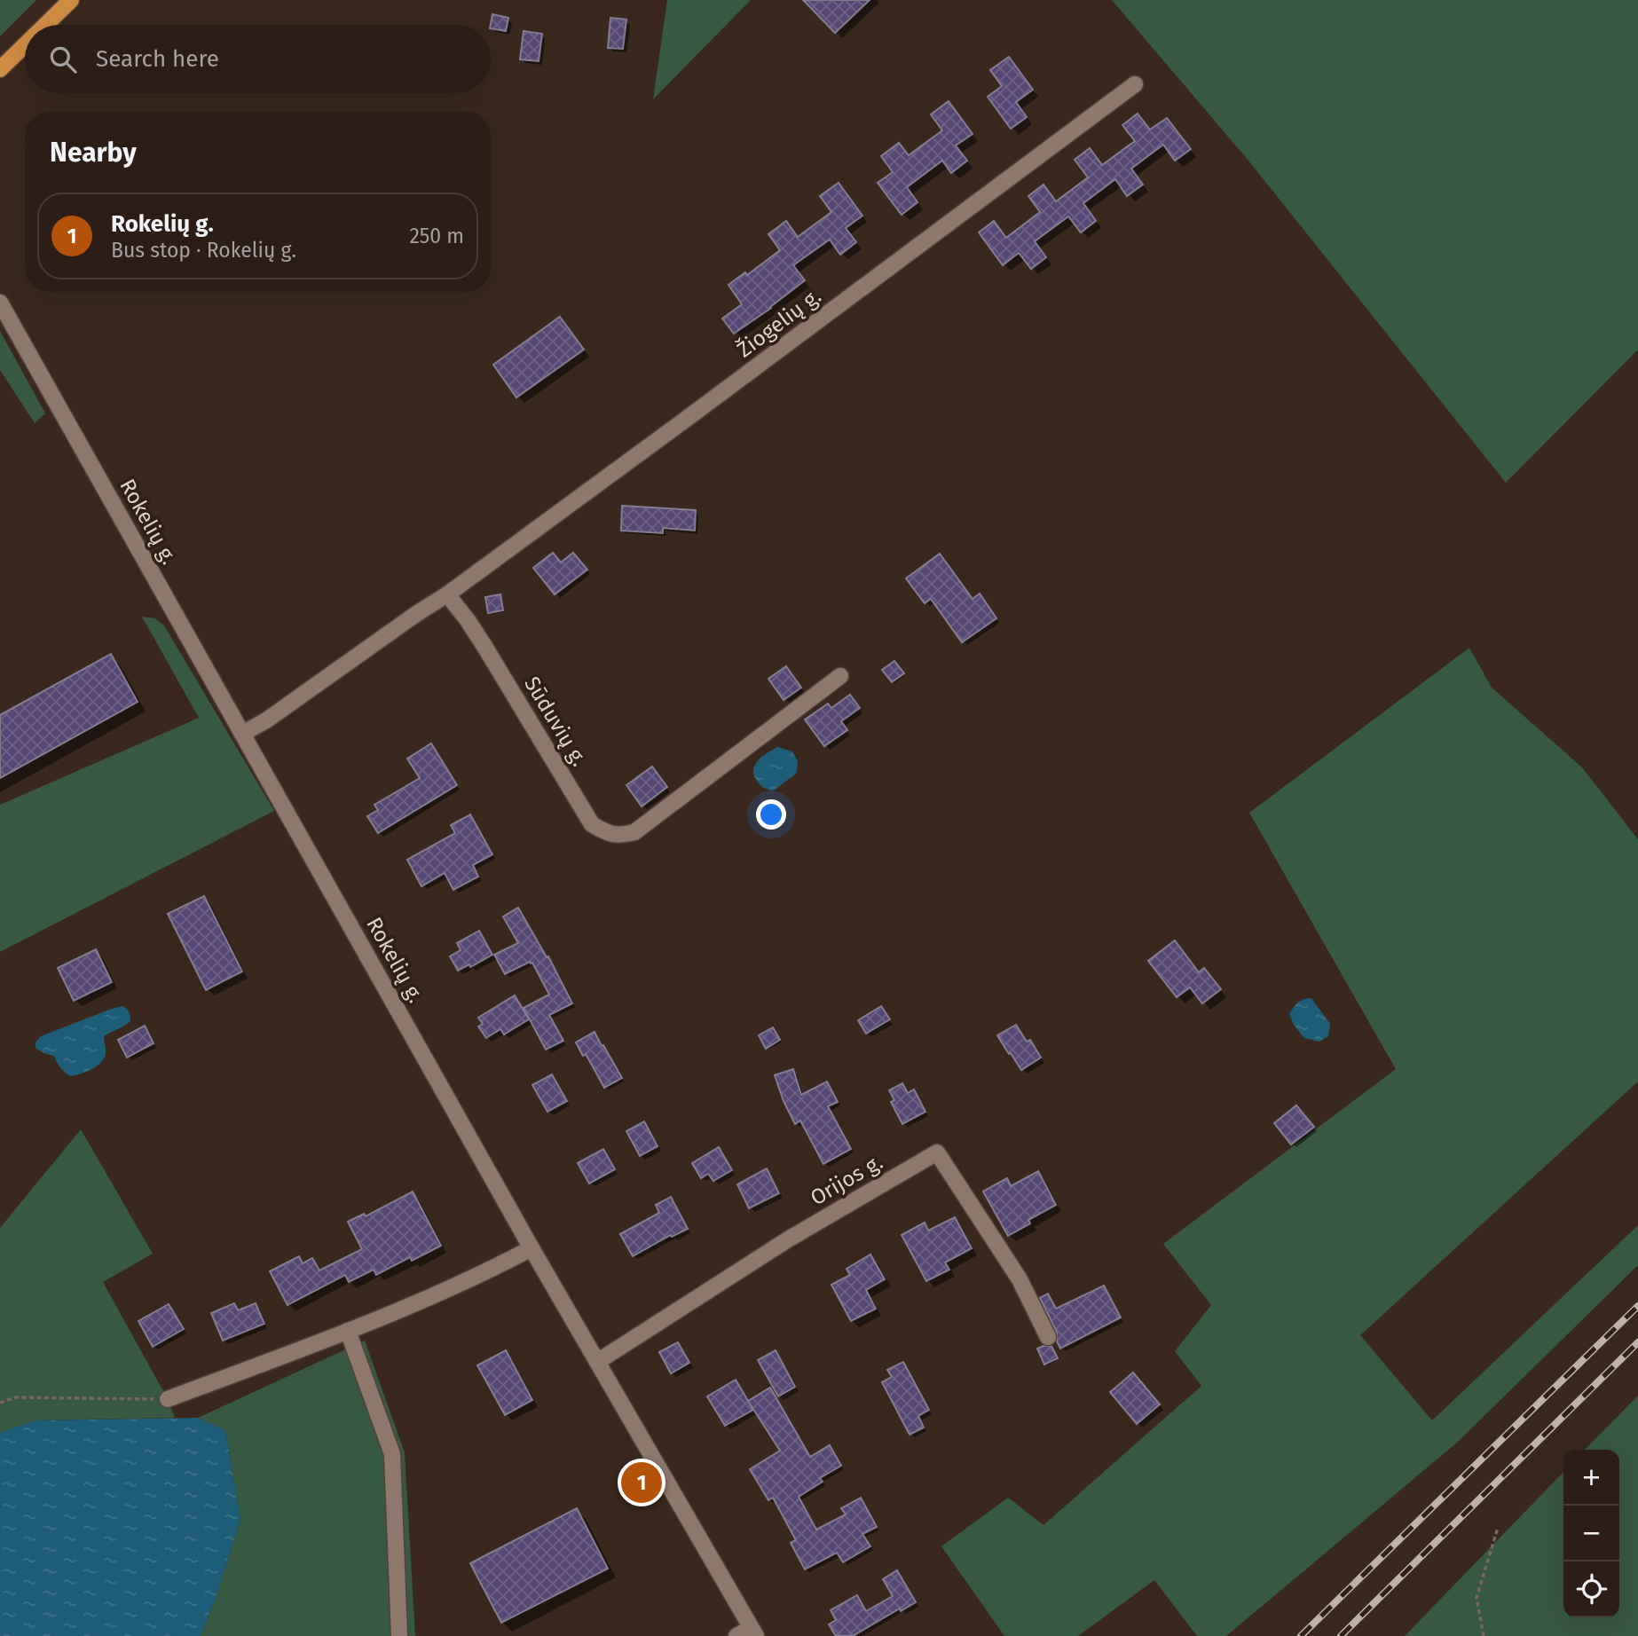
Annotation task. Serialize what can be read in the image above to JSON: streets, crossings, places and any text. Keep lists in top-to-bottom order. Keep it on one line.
{"streets":{"street":["Žiogelių g.","Rokelių g.","Sūduvių g.","Orijos g."]},"crossings":[["Žiogelių g.","Sūduvių g."],["Rokelių g.","Orijos g."]],"page":{"search":"Search here","heading":"Nearby","list":[{"mark":"1","name":"Rokelių g.","note":"Bus stop · Rokelių g.","value":"250 m"}],"map_buttons":["+","−"],"pins":"1"}}
